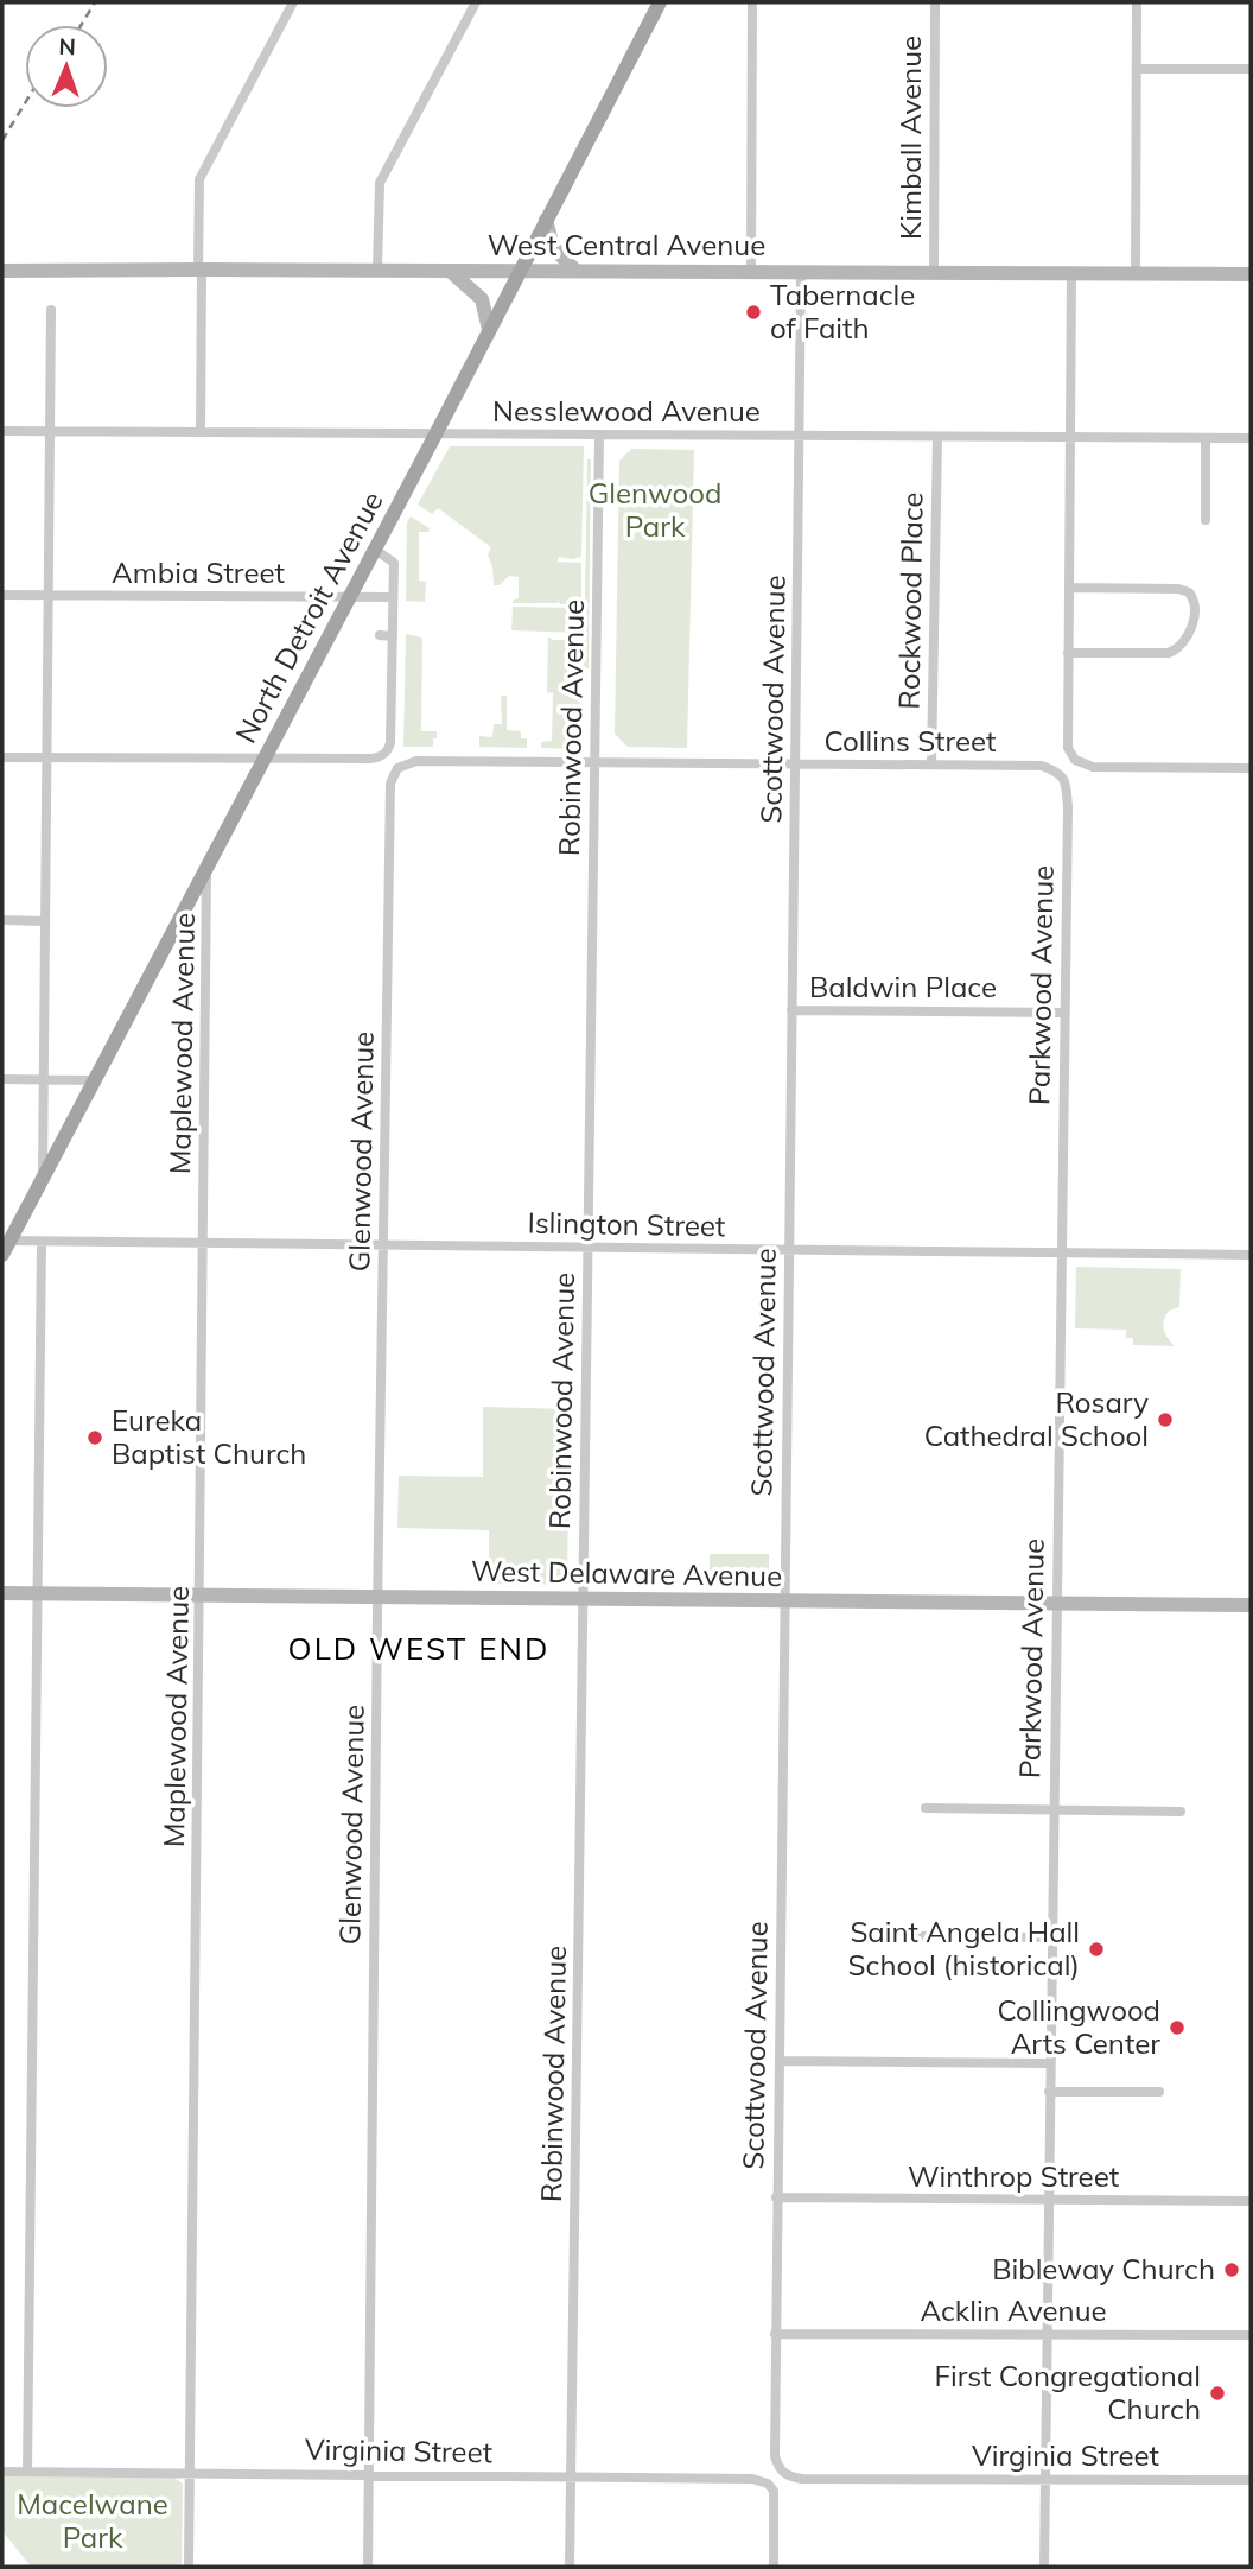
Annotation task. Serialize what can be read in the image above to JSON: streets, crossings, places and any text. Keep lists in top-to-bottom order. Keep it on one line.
{"streets":{"main road":["West Central Avenue","North Detroit Avenue","West Delaware Avenue"],"street":["Kimball Avenue","Nesslewood Avenue","Ambia Street","Rockwood Place","Scottwood Avenue","Robinwood Avenue","Collins Street","Parkwood Avenue","Baldwin Place","Maplewood Avenue","Glenwood Avenue","Islington Street","Winthrop Street","Acklin Avenue","Virginia Street"]},"crossings":[["Kimball Avenue","West Central Avenue"],["West Central Avenue","North Detroit Avenue"],["West Central Avenue","Scottwood Avenue"],["Nesslewood Avenue","Rockwood Place"],["Nesslewood Avenue","North Detroit Avenue"],["Nesslewood Avenue","Scottwood Avenue"],["Nesslewood Avenue","Robinwood Avenue"],["Ambia Street","North Detroit Avenue"],["Rockwood Place","Collins Street"],["North Detroit Avenue","Maplewood Avenue"],["North Detroit Avenue","Islington Street"],["Scottwood Avenue","Collins Street"],["Scottwood Avenue","Baldwin Place"],["Scottwood Avenue","Islington Street"],["Scottwood Avenue","West Delaware Avenue"],["Scottwood Avenue","Winthrop Street"],["Scottwood Avenue","Acklin Avenue"],["Scottwood Avenue","Virginia Street"],["Robinwood Avenue","Collins Street"],["Robinwood Avenue","Islington Street"],["Robinwood Avenue","West Delaware Avenue"],["Robinwood Avenue","Virginia Street"],["Collins Street","Parkwood Avenue"],["Collins Street","Glenwood Avenue"],["Parkwood Avenue","Baldwin Place"],["Parkwood Avenue","Islington Street"],["Parkwood Avenue","West Delaware Avenue"],["Parkwood Avenue","Winthrop Street"],["Parkwood Avenue","Acklin Avenue"],["Parkwood Avenue","Virginia Street"],["Maplewood Avenue","Islington Street"],["Maplewood Avenue","West Delaware Avenue"],["Maplewood Avenue","Virginia Street"],["Glenwood Avenue","Islington Street"],["Glenwood Avenue","West Delaware Avenue"],["Glenwood Avenue","Virginia Street"]],"districts":["OLD WEST END"],"parks":["Glenwood Park","Macelwane Park"],"places":["Tabernacle of Faith","Rosary Cathedral School","Eureka Baptist Church","Saint Angela Hall School (historical)","Collingwood Arts Center","Bibleway Church","First Congregational Church"],"north":"top"}
